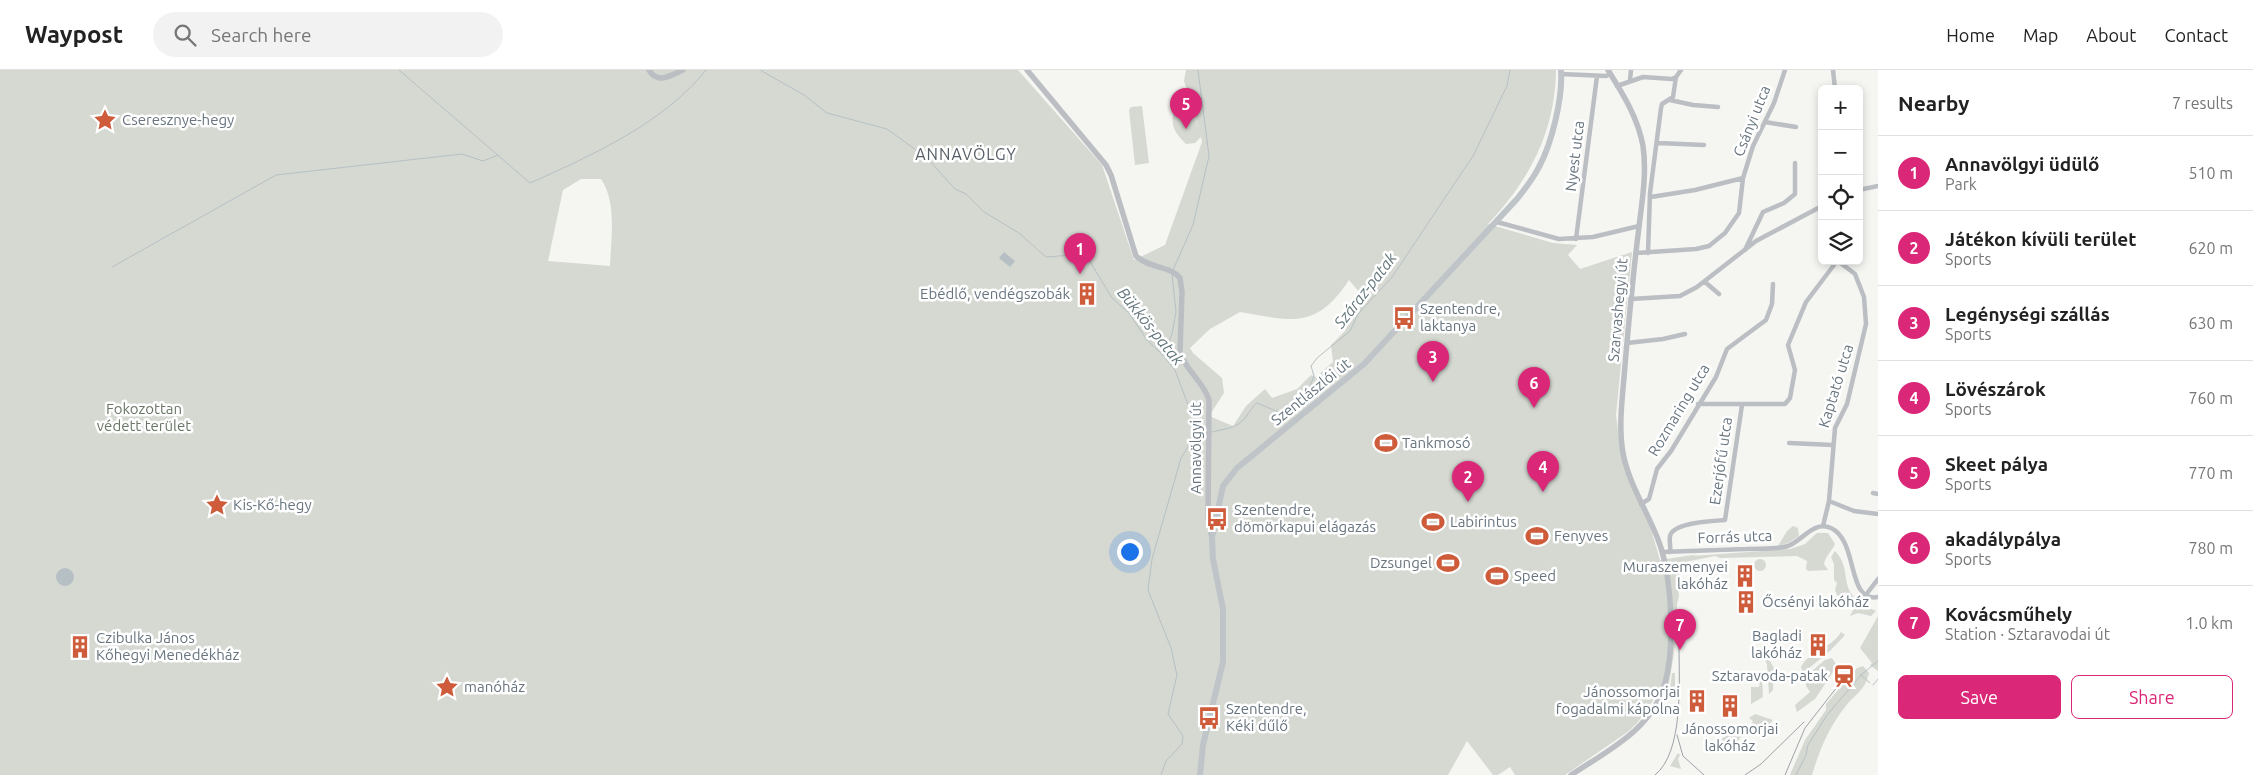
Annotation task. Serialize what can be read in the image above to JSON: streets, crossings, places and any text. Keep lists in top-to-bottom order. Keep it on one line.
{"streets":{"main road":["Szentlászlói út"],"street":["Csányi utca","Nyest utca","Szarvashegyi út","Kaptató utca","Rozmaring utca","Annavölgyi út","Ezerjófű utca","Forrás utca"]},"crossings":[["Csányi utca","Szarvashegyi út"],["Szarvashegyi út","Rozmaring utca"],["Szarvashegyi út","Forrás utca"],["Kaptató utca","Forrás utca"],["Szentlászlói út","Annavölgyi út"],["Ezerjófű utca","Forrás utca"]],"districts":["ANNAVÖLGY"],"water":["Száraz-patak","Bükkös-patak"],"parks":["Fokozottan védett terület"],"places":{"place":["Cseresznye-hegy","Kis-Kő-hegy","manóház"],"building":["Ebédlő, vendégszobák","Muraszemenyei lakóház","Őcsényi lakóház","Bagladi lakóház","Czibulka János Kőhegyi Menedékház","Jánossomorjai fogadalmi kápolna","Jánossomorjai lakóház"],"bus stop":["Szentendre, laktanya","Szentendre, dömörkapui elágazás","Szentendre, Kéki dűlő"],"sports":["Tankmosó","Labirintus","Fenyves","Dzsungel","Speed"],"station":["Sztaravoda-patak"]},"page":{"header":"Waypost","search":"Search here","nav":["Home","Map","About","Contact"],"heading":["Nearby","7 results"],"map_buttons":["+","−"],"pins":["5","1","3","6","4","2","7"],"list":[{"mark":"1","name":"Annavölgyi üdülő","note":"Park","value":"510 m"},{"mark":"2","name":"Játékon kívüli terület","note":"Sports","value":"620 m"},{"mark":"3","name":"Legénységi szállás","note":"Sports","value":"630 m"},{"mark":"4","name":"Lövészárok","note":"Sports","value":"760 m"},{"mark":"5","name":"Skeet pálya","note":"Sports","value":"770 m"},{"mark":"6","name":"akadálypálya","note":"Sports","value":"780 m"},{"mark":"7","name":"Kovácsműhely","note":"Station · Sztaravodai út","value":"1.0 km"}],"buttons":["Save","Share"]}}
